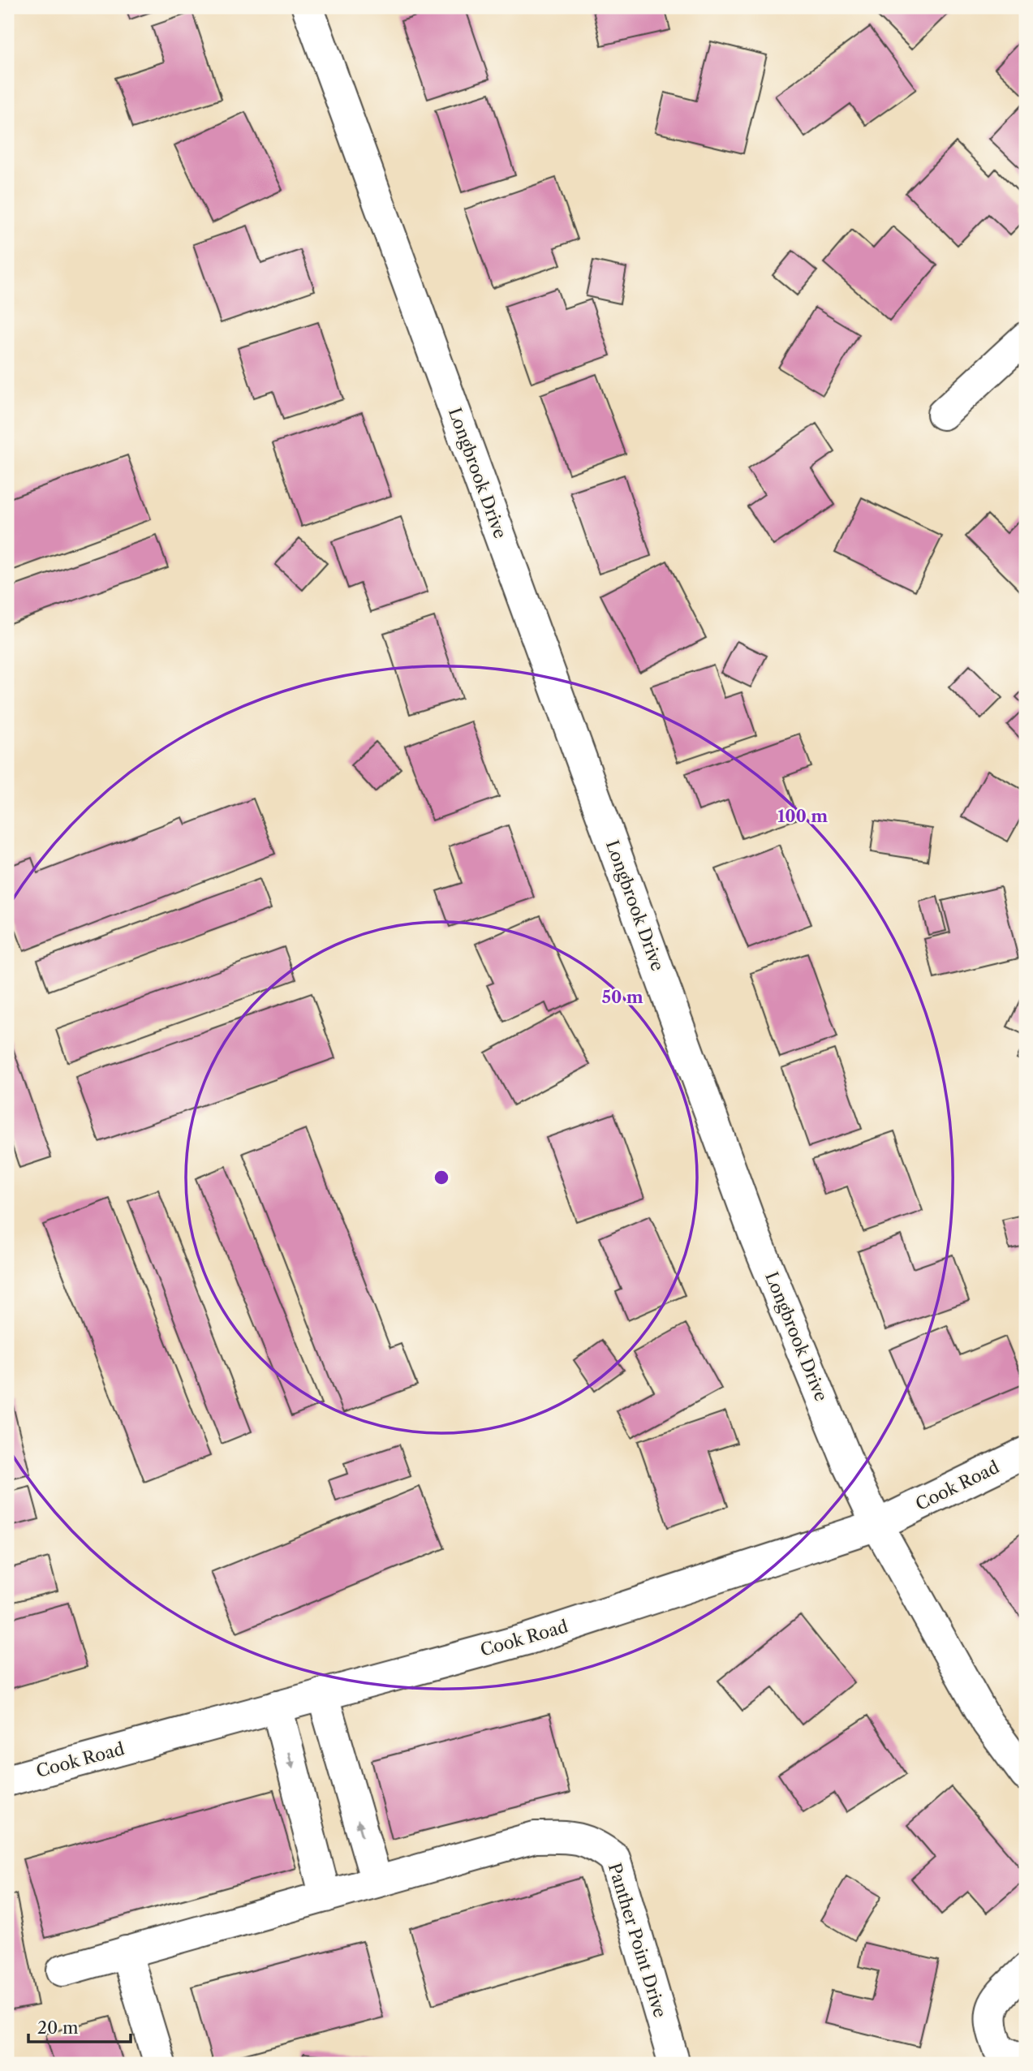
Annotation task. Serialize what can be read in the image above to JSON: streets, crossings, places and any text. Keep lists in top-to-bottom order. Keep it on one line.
{"streets":{"street":["Longbrook Drive","Cook Road","Panther Point Drive"]},"crossings":[["Longbrook Drive","Cook Road"]],"scale_bar":"20 m","rings":["100 m","50 m"]}
